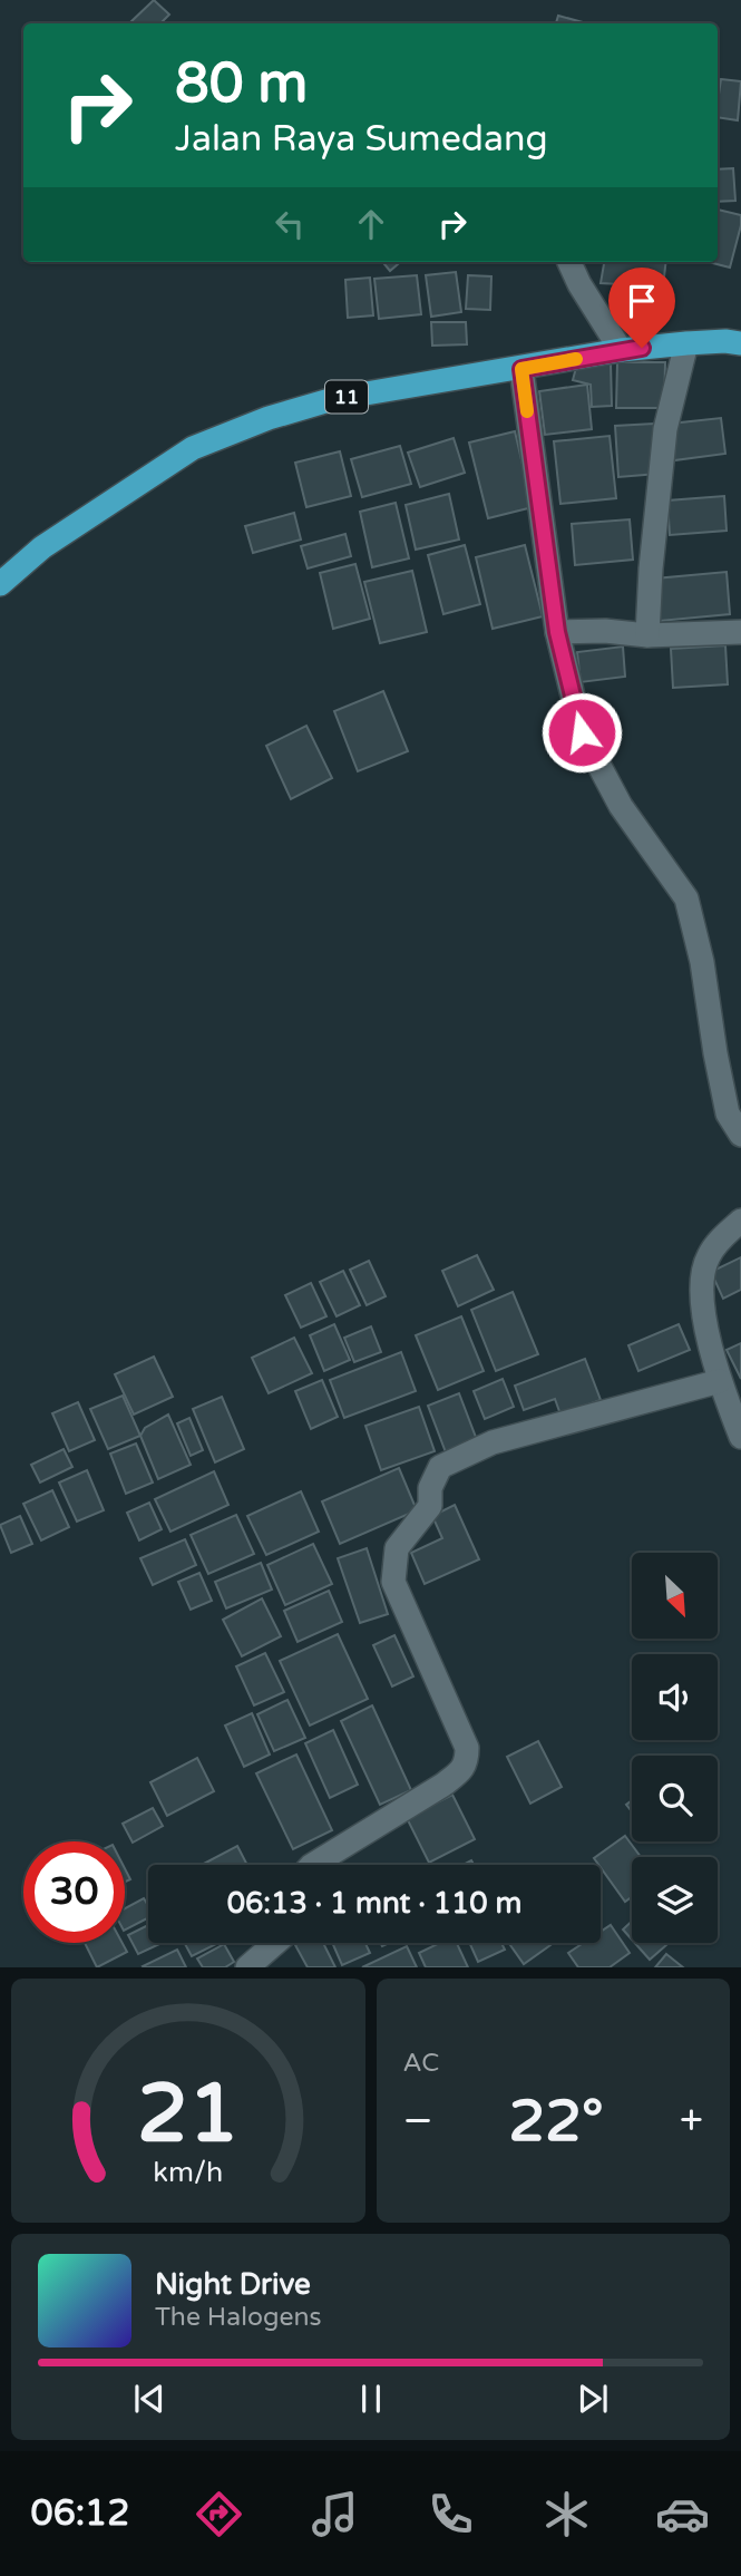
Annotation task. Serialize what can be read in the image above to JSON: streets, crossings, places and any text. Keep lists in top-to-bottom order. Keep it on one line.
{"streets":{"highway":["11"]},"north":"bottom right","page":{"turn":["80 m","Jalan Raya Sumedang"],"limit":"30","trip":"06:13 · 1 mnt · 110 m","tile":"AC","heat":["−","22°","+"],"song":["Night Drive","The Halogens"],"tabs":"06:12","gauge":["21","km/h"]}}
